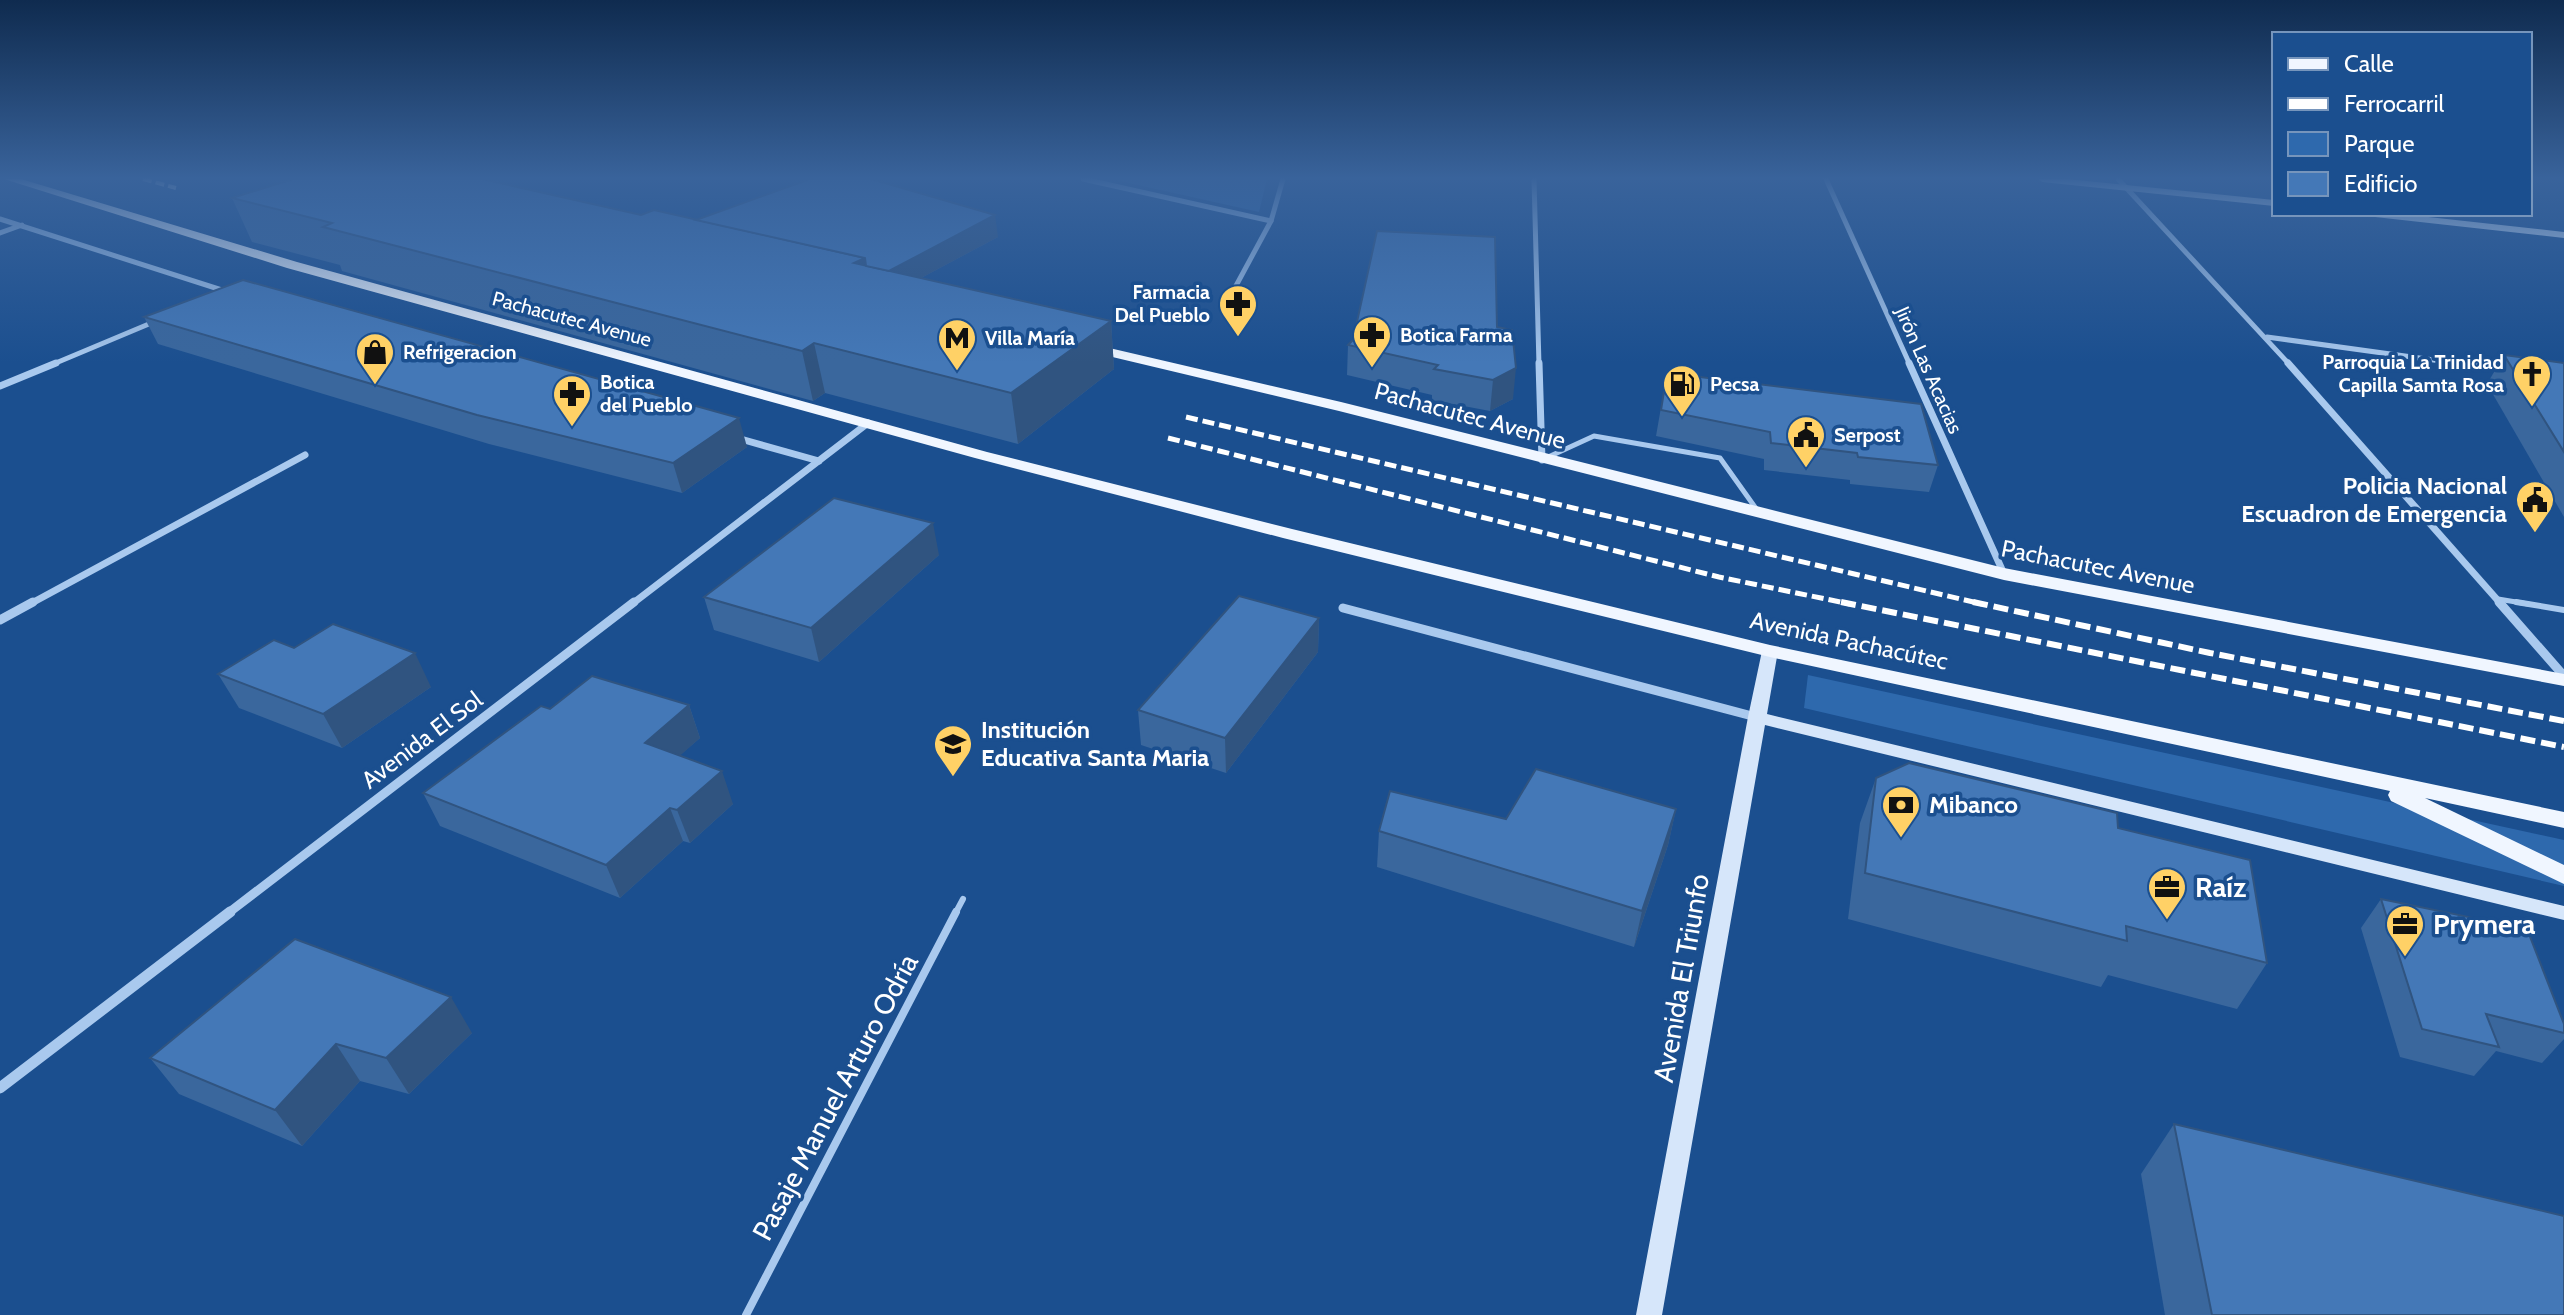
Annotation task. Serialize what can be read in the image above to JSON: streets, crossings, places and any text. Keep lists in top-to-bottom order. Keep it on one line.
{"streets":{"main road":["Pachacutec Avenue","Avenida Pachacútec"],"street":["Jirón Las Acacias","Avenida El Sol","Avenida El Triunfo"],"lane":["Pasaje Manuel Arturo Odría"]},"crossings":[["Pachacutec Avenue","Jirón Las Acacias"],["Pachacutec Avenue","Avenida Pachacútec"],["Pachacutec Avenue","Avenida El Sol"],["Avenida Pachacútec","Avenida El Sol"],["Avenida Pachacútec","Avenida El Triunfo"]],"places":{"pharmacy":["Farmacia Del Pueblo","Botica Farma","Botica del Pueblo"],"metro station":["Villa María"],"shop":["Refrigeracion"],"church":["Parroquia La Trinidad Capilla Samta Rosa"],"fuel station":["Pecsa"],"public building":["Serpost","Policia Nacional Escuadron de Emergencia"],"school or university":["Institución Educativa Santa Maria"],"bank":["Mibanco"],"office":["Raíz","Prymera"]},"legend":["Calle","Ferrocarril","Parque","Edificio"]}
